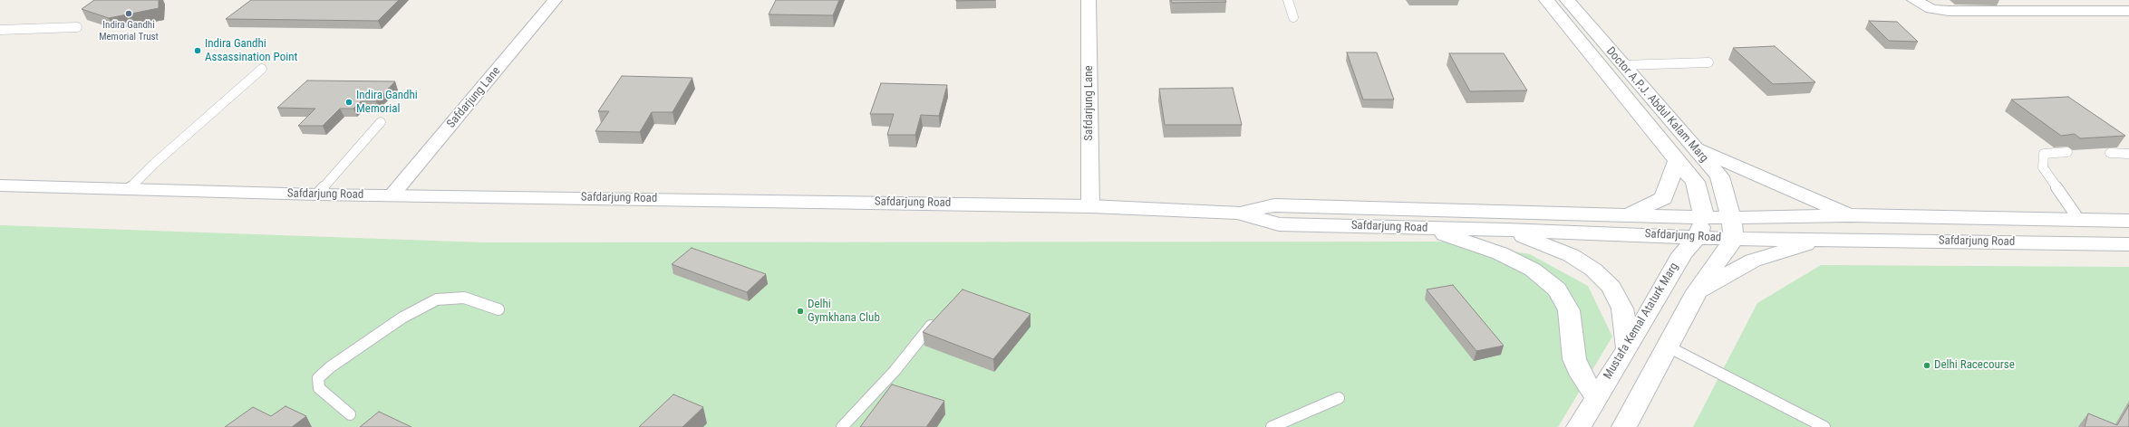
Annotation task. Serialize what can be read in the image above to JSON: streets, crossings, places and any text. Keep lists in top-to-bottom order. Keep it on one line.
{"streets":{"main road":["Doctor A.P.J. Abdul Kalam Marg","Safdarjung Road","Mustafa Kemal Ataturk Marg"],"street":["Safdarjung Lane"]},"crossings":[["Safdarjung Lane","Safdarjung Road"],["Doctor A.P.J. Abdul Kalam Marg","Safdarjung Road"],["Doctor A.P.J. Abdul Kalam Marg","Mustafa Kemal Ataturk Marg"],["Safdarjung Road","Mustafa Kemal Ataturk Marg"]],"places":["Indira Gandhi Memorial Trust","Indira Gandhi Assassination Point","Indira Gandhi Memorial","Delhi Gymkhana Club","Delhi Racecourse"]}
